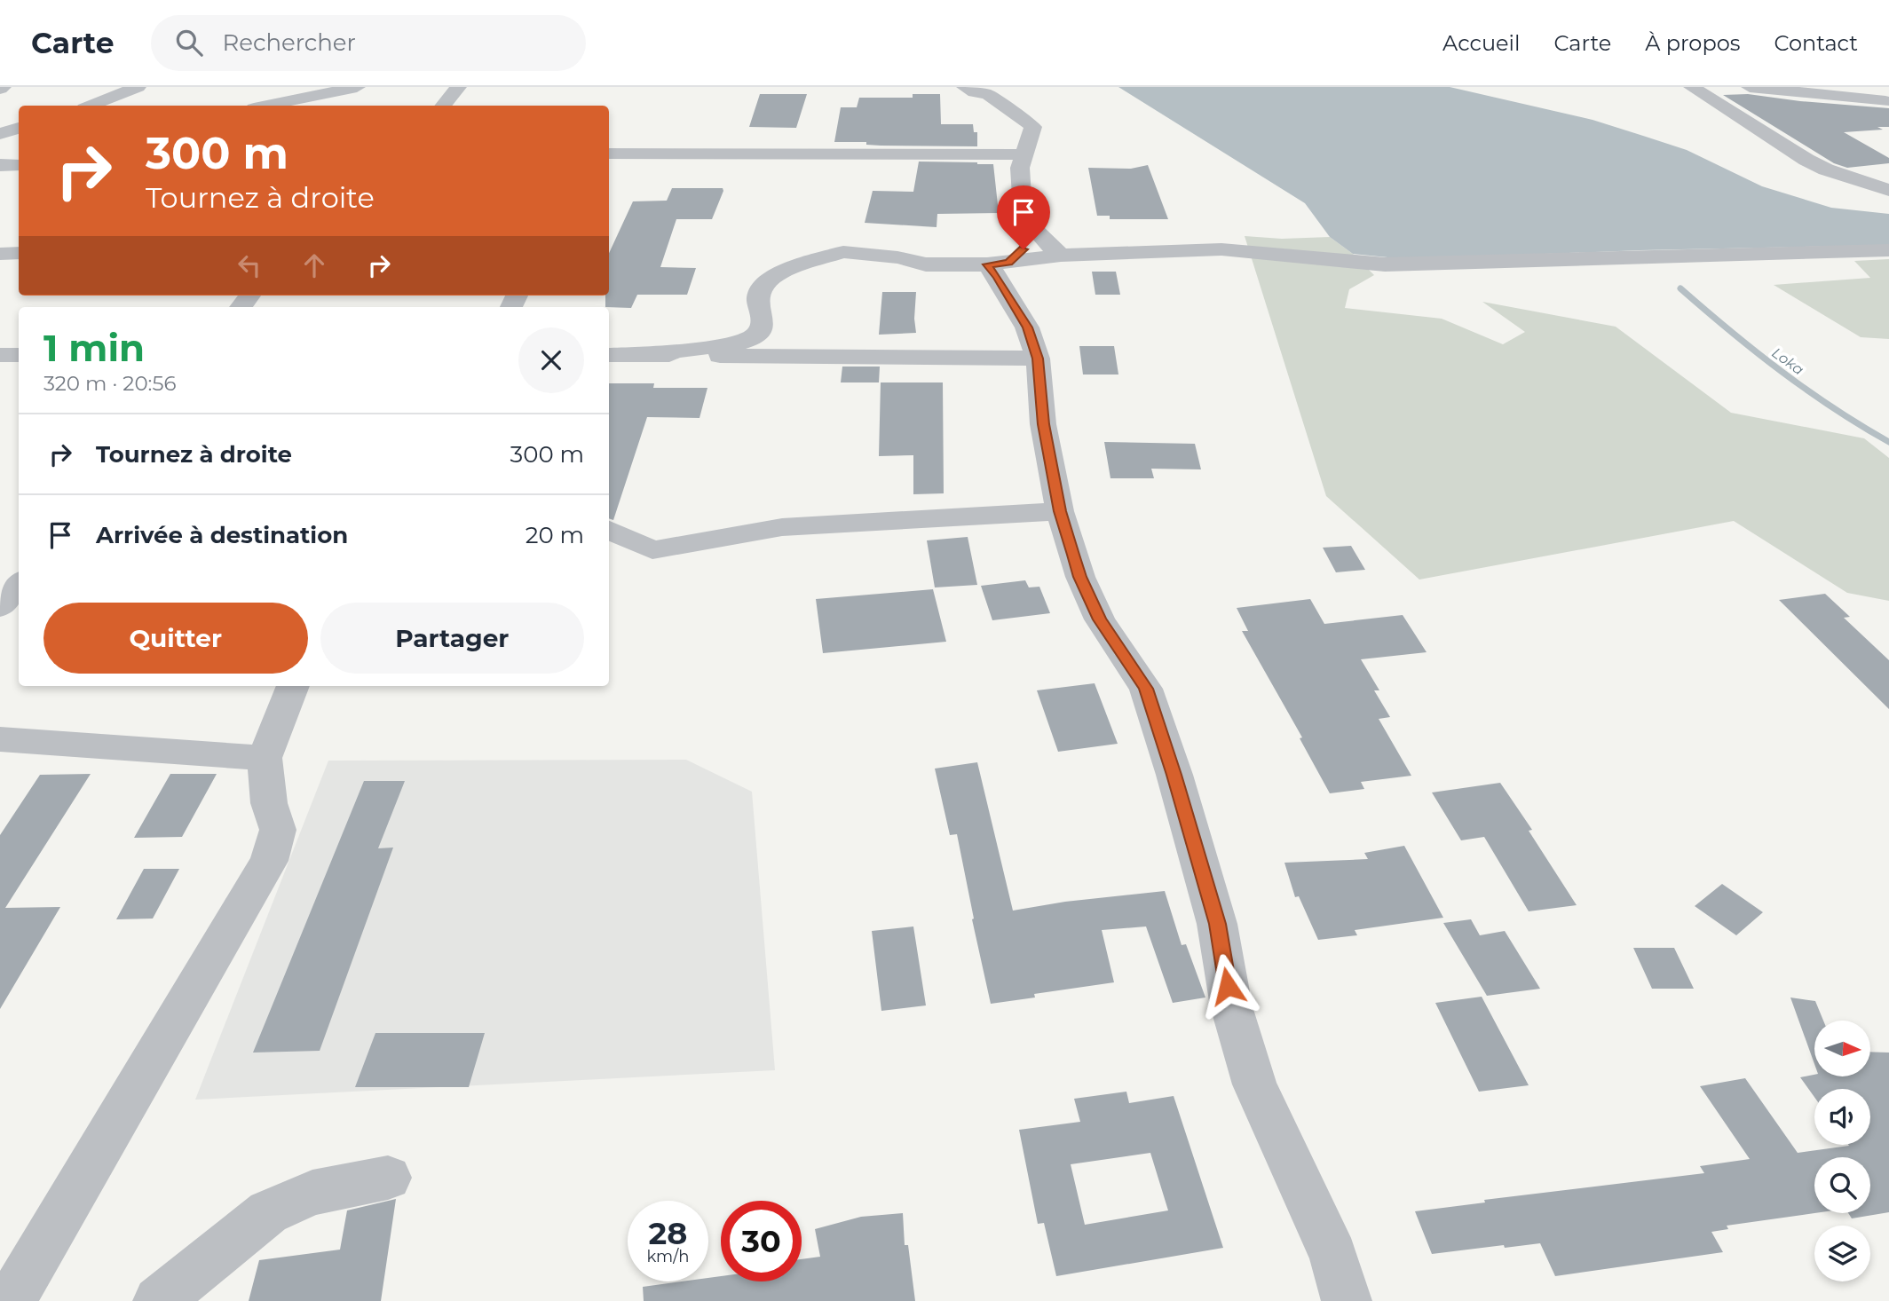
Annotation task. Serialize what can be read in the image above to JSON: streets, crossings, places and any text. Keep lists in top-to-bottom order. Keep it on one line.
{"water":["Loka"],"north":"right","page":{"header":"Carte","search":"Rechercher","nav":["Accueil","Carte","À propos","Contact"],"turn":["300 m","Tournez à droite"],"heading":["1 min","320 m · 20:56"],"list":[{"name":"Tournez à droite","value":"300 m"},{"name":"Arrivée à destination","value":"20 m"}],"buttons":["Quitter","Partager"],"speed":"28 km/h","limit":"30"}}
